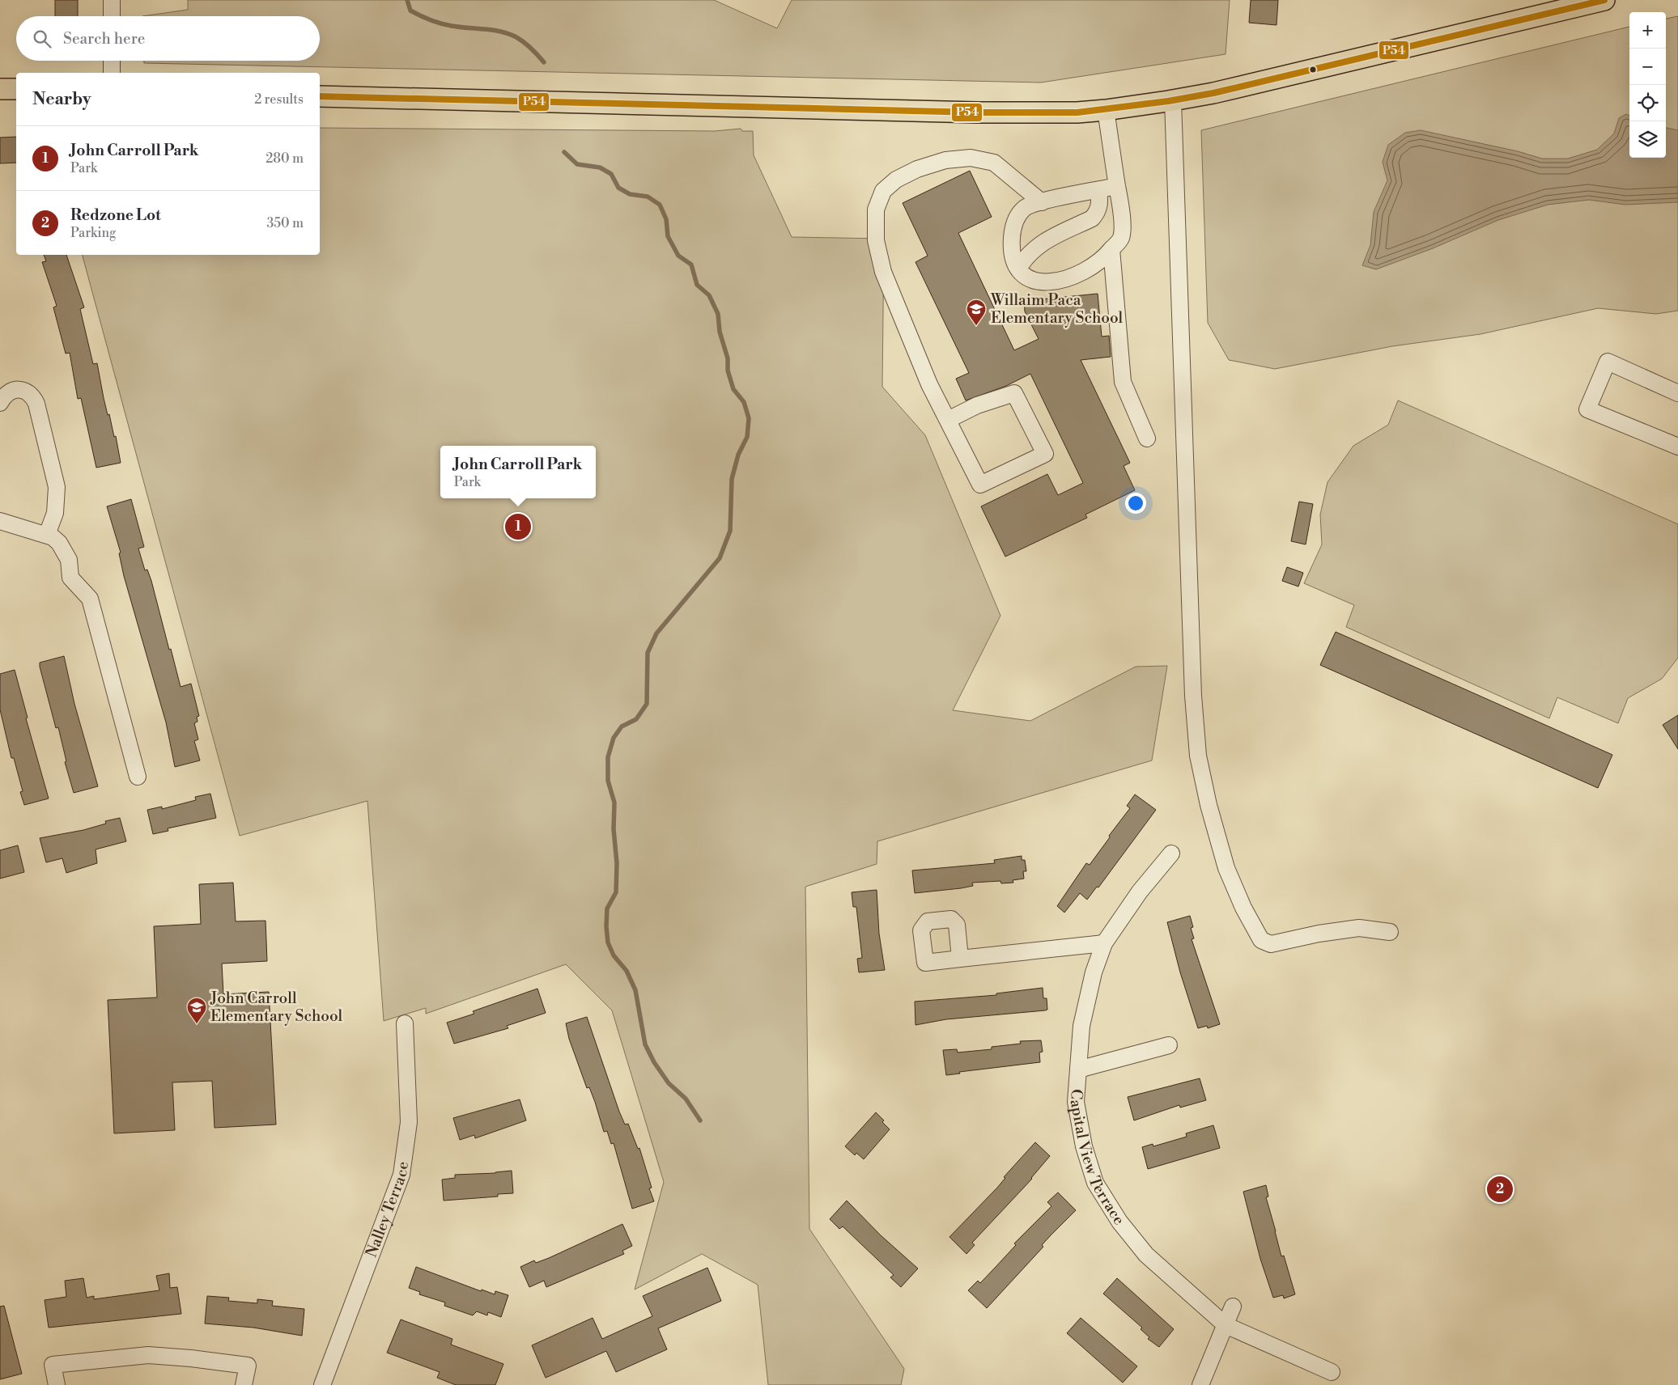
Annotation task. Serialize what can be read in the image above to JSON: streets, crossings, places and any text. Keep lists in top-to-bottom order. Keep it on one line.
{"streets":{"street":["Capital View Terrace","Nalley Terrace"]},"places":{"school or university":["Willaim Paca Elementary School","John Carroll Elementary School"]},"lines":["transit line P54"],"page":{"map_buttons":["+","−"],"search":"Search here","heading":["Nearby","2 results"],"list":[{"mark":"1","name":"John Carroll Park","note":"Park","value":"280 m"},{"mark":"2","name":"Redzone Lot","note":"Parking","value":"350 m"}],"popup":["John Carroll Park","Park"],"pins":["1","2"]}}
